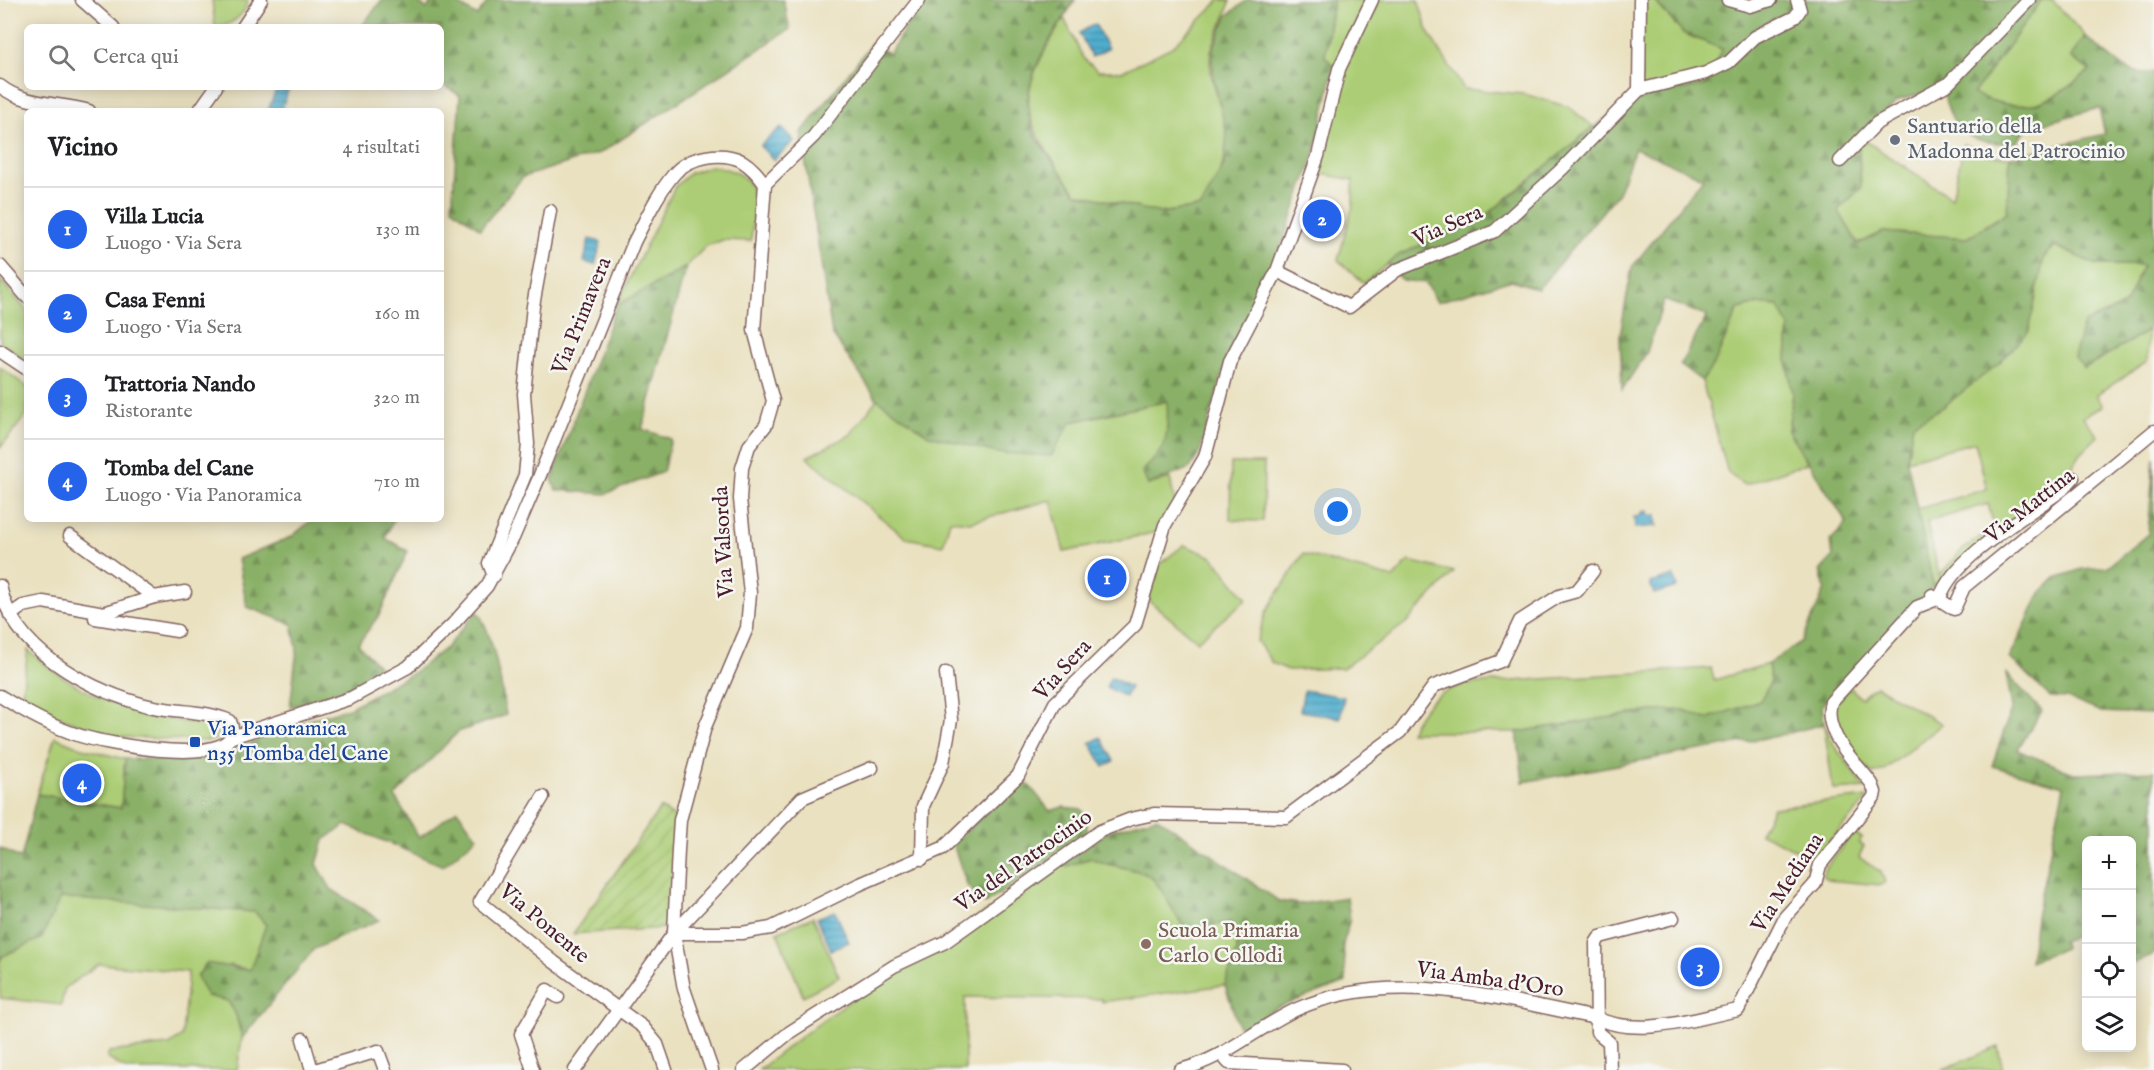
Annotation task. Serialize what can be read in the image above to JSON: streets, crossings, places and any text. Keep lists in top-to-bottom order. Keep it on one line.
{"streets":{"street":["Via Sera","Via Primavera","Via Mattina","Via Valsorda","Via del Patrocinio","Via Mediana","Via Ponente","Via Amba d'Oro"]},"crossings":[["Via Sera","Via Valsorda"],["Via Primavera","Via Valsorda"],["Via Mattina","Via Mediana"],["Via Mediana","Via Amba d'Oro"]],"places":{"other":["Santuario della Madonna del Patrocinio","Scuola Primaria Carlo Collodi"],"transit":["Via Panoramica n35 Tomba del Cane"]},"page":{"search":"Cerca qui","heading":["Vicino","4 risultati"],"list":[{"mark":"1","name":"Villa Lucia","note":"Luogo · Via Sera","value":"130 m"},{"mark":"2","name":"Casa Fenni","note":"Luogo · Via Sera","value":"160 m"},{"mark":"3","name":"Trattoria Nando","note":"Ristorante","value":"320 m"},{"mark":"4","name":"Tomba del Cane","note":"Luogo · Via Panoramica","value":"710 m"}],"pins":["2","1","4","3"],"map_buttons":["+","−"]}}
